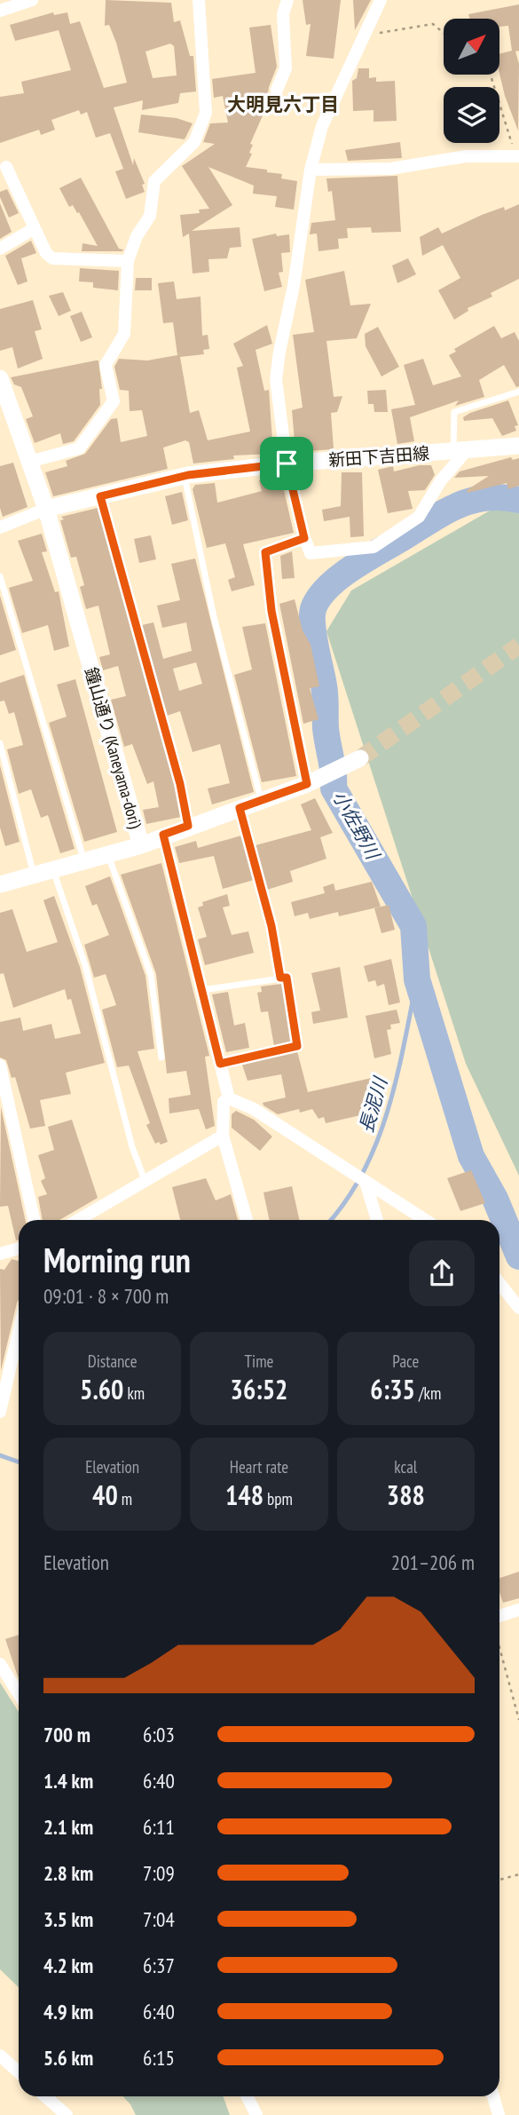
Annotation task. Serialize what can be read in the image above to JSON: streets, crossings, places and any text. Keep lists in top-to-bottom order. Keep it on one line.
{"streets":{"main road":["新田下吉田線","鐘山通り (Kaneyama-dori)"]},"crossings":[["新田下吉田線","鐘山通り (Kaneyama-dori)"]],"districts":["大明見六丁目"],"water":["小佐野川","長泥川"],"north":"top right","page":{"heading":["Morning run","09:01 · 8 × 700 m"],"stats":[["Distance","5.60 km"],["Time","36:52"],["Pace","6:35 /km"],["Elevation","40 m"],["Heart rate","148 bpm"],["kcal","388"]],"chart":["Elevation","201–206 m"],"list":[{"name":"700 m","note":"6:03"},{"name":"1.4 km","note":"6:40"},{"name":"2.1 km","note":"6:11"},{"name":"2.8 km","note":"7:09"},{"name":"3.5 km","note":"7:04"},{"name":"4.2 km","note":"6:37"},{"name":"4.9 km","note":"6:40"},{"name":"5.6 km","note":"6:15"}]}}
